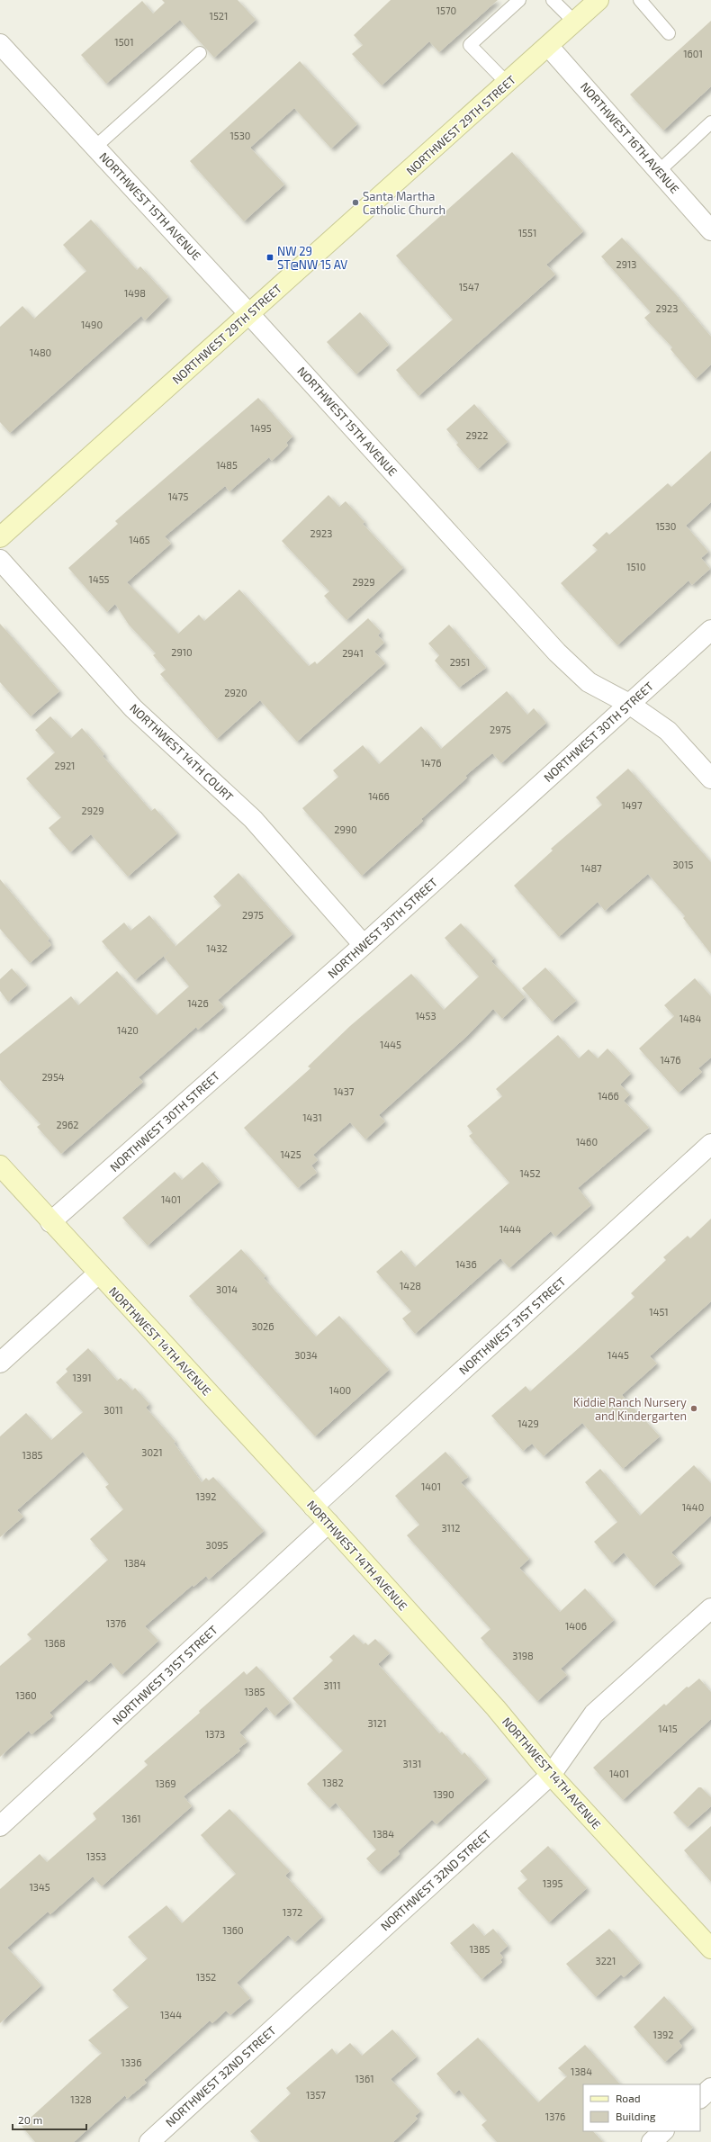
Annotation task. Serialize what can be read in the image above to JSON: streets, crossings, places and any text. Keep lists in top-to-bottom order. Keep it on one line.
{"streets":{"street":["NORTHWEST 29TH STREET","NORTHWEST 16TH AVENUE","NORTHWEST 15TH AVENUE","NORTHWEST 30TH STREET","NORTHWEST 14TH COURT","NORTHWEST 31ST STREET","NORTHWEST 14TH AVENUE","NORTHWEST 32ND STREET"]},"crossings":[["NORTHWEST 29TH STREET","NORTHWEST 16TH AVENUE"],["NORTHWEST 29TH STREET","NORTHWEST 15TH AVENUE"],["NORTHWEST 15TH AVENUE","NORTHWEST 30TH STREET"],["NORTHWEST 30TH STREET","NORTHWEST 14TH COURT"],["NORTHWEST 30TH STREET","NORTHWEST 14TH AVENUE"],["NORTHWEST 31ST STREET","NORTHWEST 14TH AVENUE"],["NORTHWEST 14TH AVENUE","NORTHWEST 32ND STREET"]],"places":{"other":["Santa Martha Catholic Church","Kiddie Ranch Nursery and Kindergarten"],"transit":["NW 29 ST@NW 15 AV"]},"house_numbers":["1570","1521","1501","1601","1530","1551","2913","1547","1498","2923","1490","1480","1495","2922","1485","1475","1530","2923","1465","1510","1455","2929","2910","2941","2951","2920","2975","1476","2921","1466","1497","2929","2990","3015","1487","2975","1432","1426","1453","1484","1420","1445","1476","2954","1437","1466","1431","2962","1460","1425","1452","1401","1444","1436","1428","3014","1451","3026","3034","1445","1391","1400","3011","1429","3021","1385","1401","1392","1440","3112","3095","1384","1376","1406","1368","3198","3111","1385","1360","3121","1415","1373","3131","1401","1382","1369","1390","1361","1384","1353","1395","1345","1372","1360","1385","3221","1352","1344","1392","1336","1384","1361","1357","1328","1376"],"legend":["Road","Building"],"scale_bar":"20 m"}
